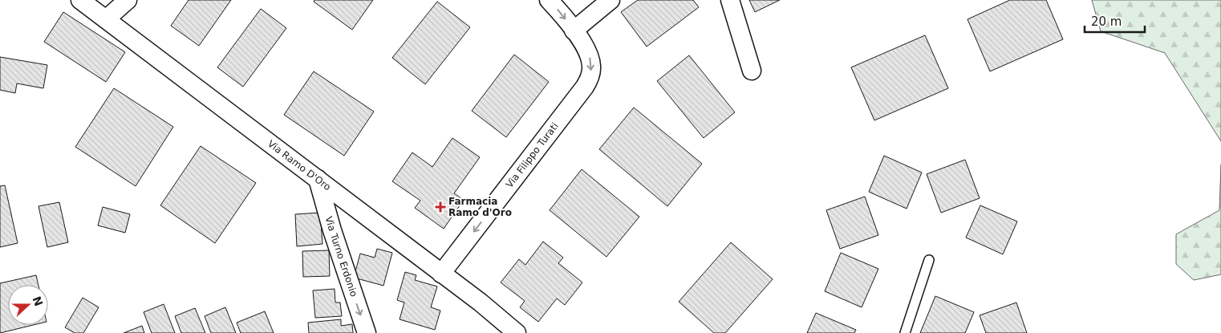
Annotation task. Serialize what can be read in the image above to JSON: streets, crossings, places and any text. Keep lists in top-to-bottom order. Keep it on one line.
{"streets":{"street":["Via Filippo Turati","Via Ramo D'Oro","Via Turno Erdonio"]},"crossings":[["Via Filippo Turati","Via Ramo D'Oro"],["Via Ramo D'Oro","Via Turno Erdonio"]],"one_way":["Via Filippo Turati","Via Turno Erdonio"],"places":{"health":["Farmacia Ramo d'Oro"]},"scale_bar":"20 m","north":"right"}
